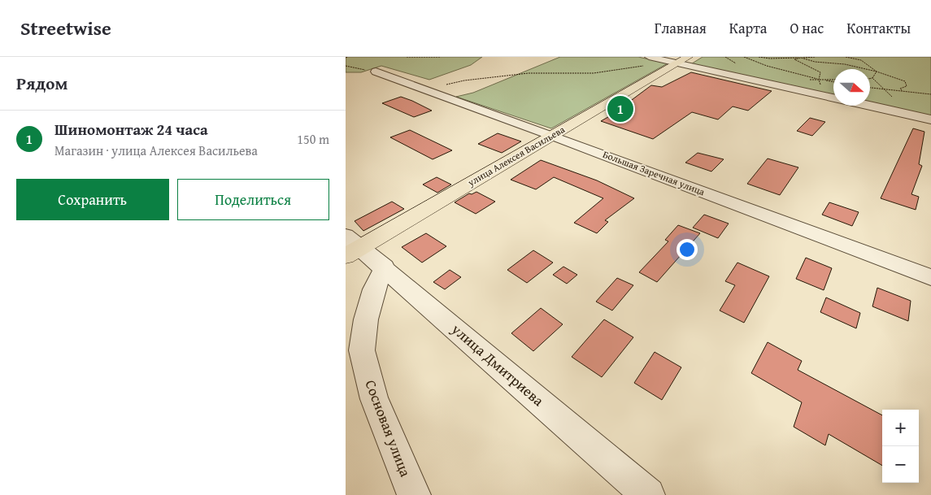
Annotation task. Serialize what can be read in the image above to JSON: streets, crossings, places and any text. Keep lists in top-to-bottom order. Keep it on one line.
{"streets":{"main road":["улица Алексея Васильева"],"street":["Большая Заречная улица","улица Дмитриева","Сосновая улица"]},"crossings":[["улица Алексея Васильева","Большая Заречная улица"],["улица Алексея Васильева","улица Дмитриева"],["улица Дмитриева","Сосновая улица"]],"north":"right","page":{"header":"Streetwise","nav":["Главная","Карта","О нас","Контакты"],"heading":"Рядом","pins":"1","list":[{"mark":"1","name":"Шиномонтаж 24 часа","note":"Магазин · улица Алексея Васильева","value":"150 m"}],"buttons":["Сохранить","Поделиться"],"map_buttons":["+","−"]}}
